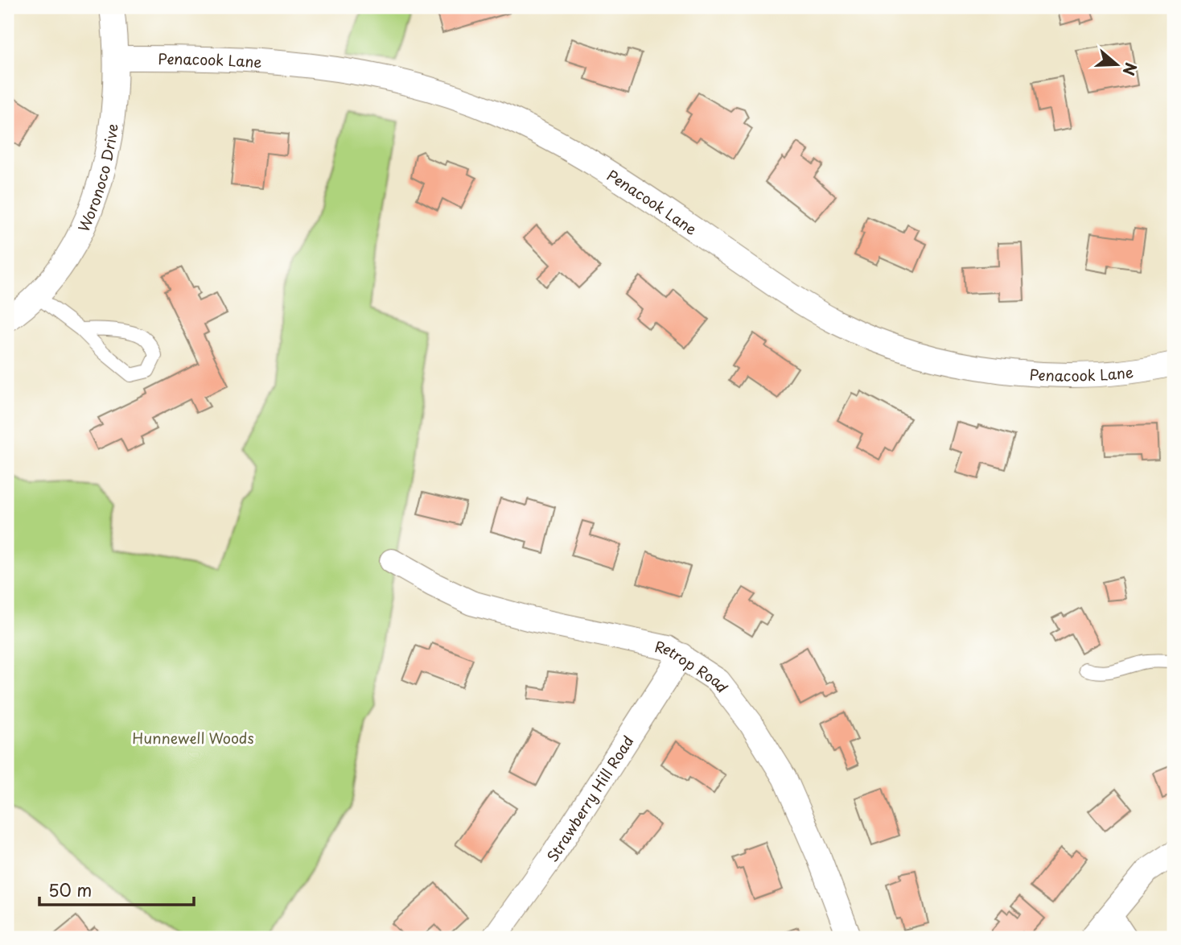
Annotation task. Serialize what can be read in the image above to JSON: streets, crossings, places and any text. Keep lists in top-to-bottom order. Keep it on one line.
{"streets":{"street":["Penacook Lane","Woronoco Drive","Retrop Road","Strawberry Hill Road"]},"crossings":[["Penacook Lane","Woronoco Drive"],["Retrop Road","Strawberry Hill Road"]],"parks":["Hunnewell Woods"],"scale_bar":"50 m","north":"right"}
